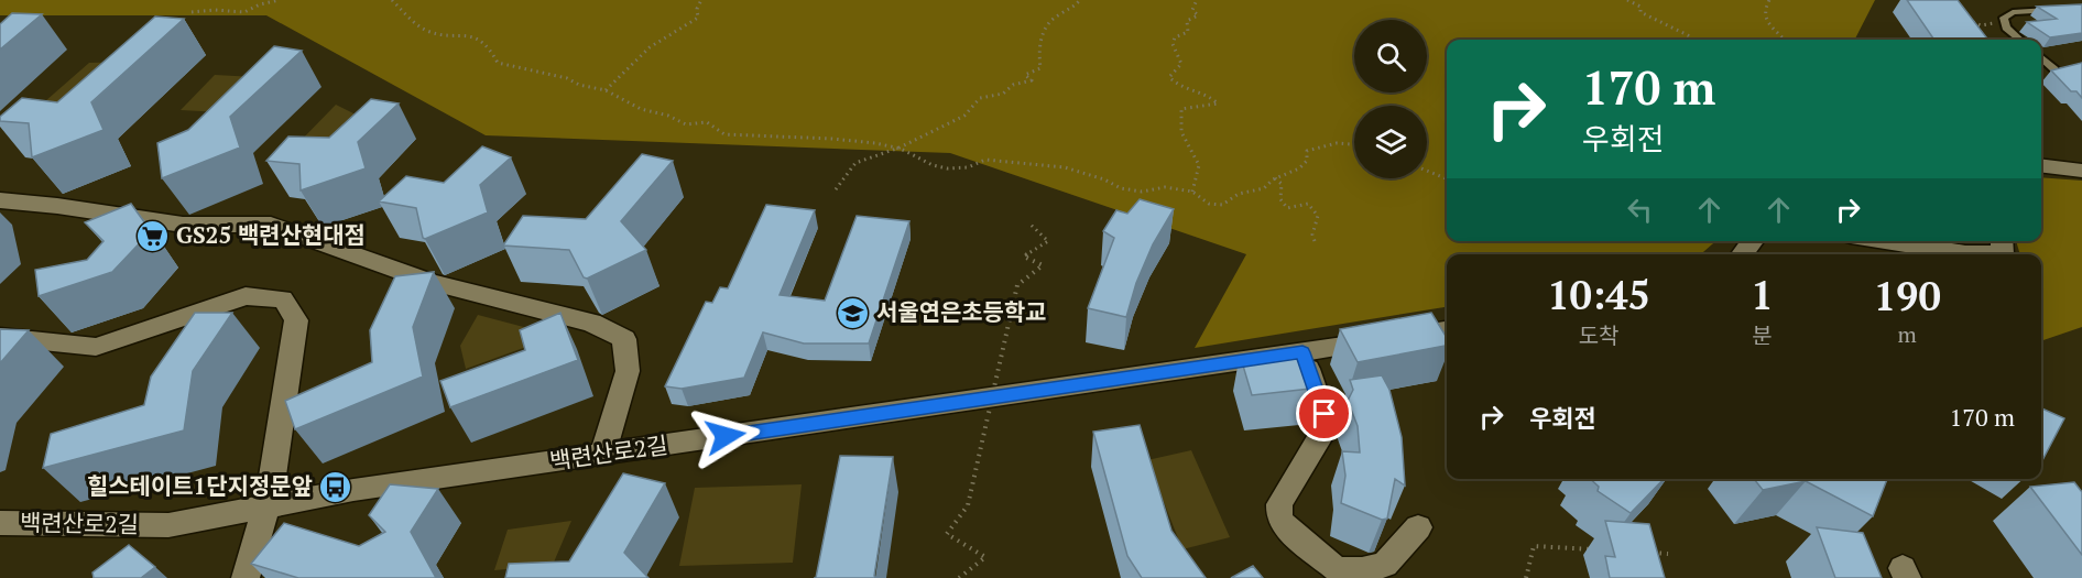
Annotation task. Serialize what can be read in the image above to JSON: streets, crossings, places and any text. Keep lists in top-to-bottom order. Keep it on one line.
{"streets":{"street":["백련산로2길"]},"places":{"supermarket":["GS25 백련산현대점"],"school or university":["서울연은초등학교"],"bus stop":["힐스테이트1단지정문앞"]},"page":{"turn":["170 m","우회전"],"eta":["10:45","도착","1","분","190","m"],"list":[{"name":"우회전","value":"170 m"}]}}
